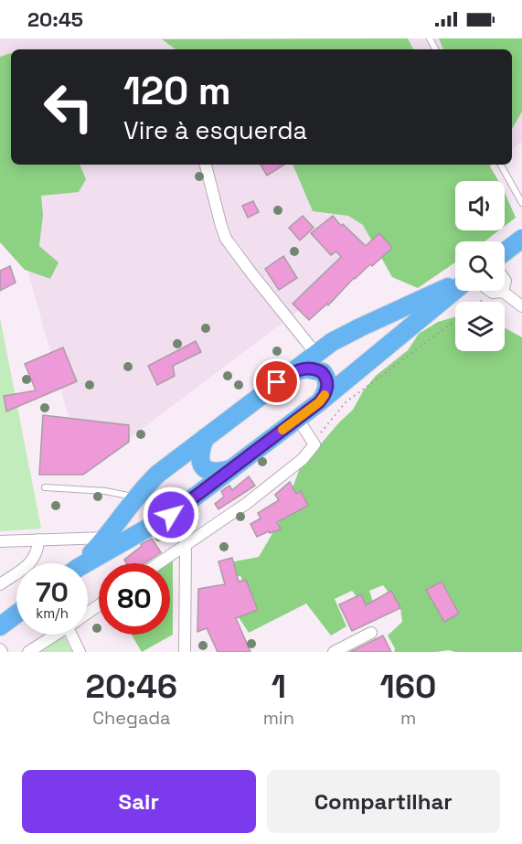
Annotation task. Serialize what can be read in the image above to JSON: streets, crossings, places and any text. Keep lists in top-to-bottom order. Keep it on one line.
{"page":{"status":"20:45","turn":["120 m","Vire à esquerda"],"speed":"70 km/h","limit":"80","eta":["20:46","Chegada","1","min","160","m"],"buttons":["Sair","Compartilhar"]}}
